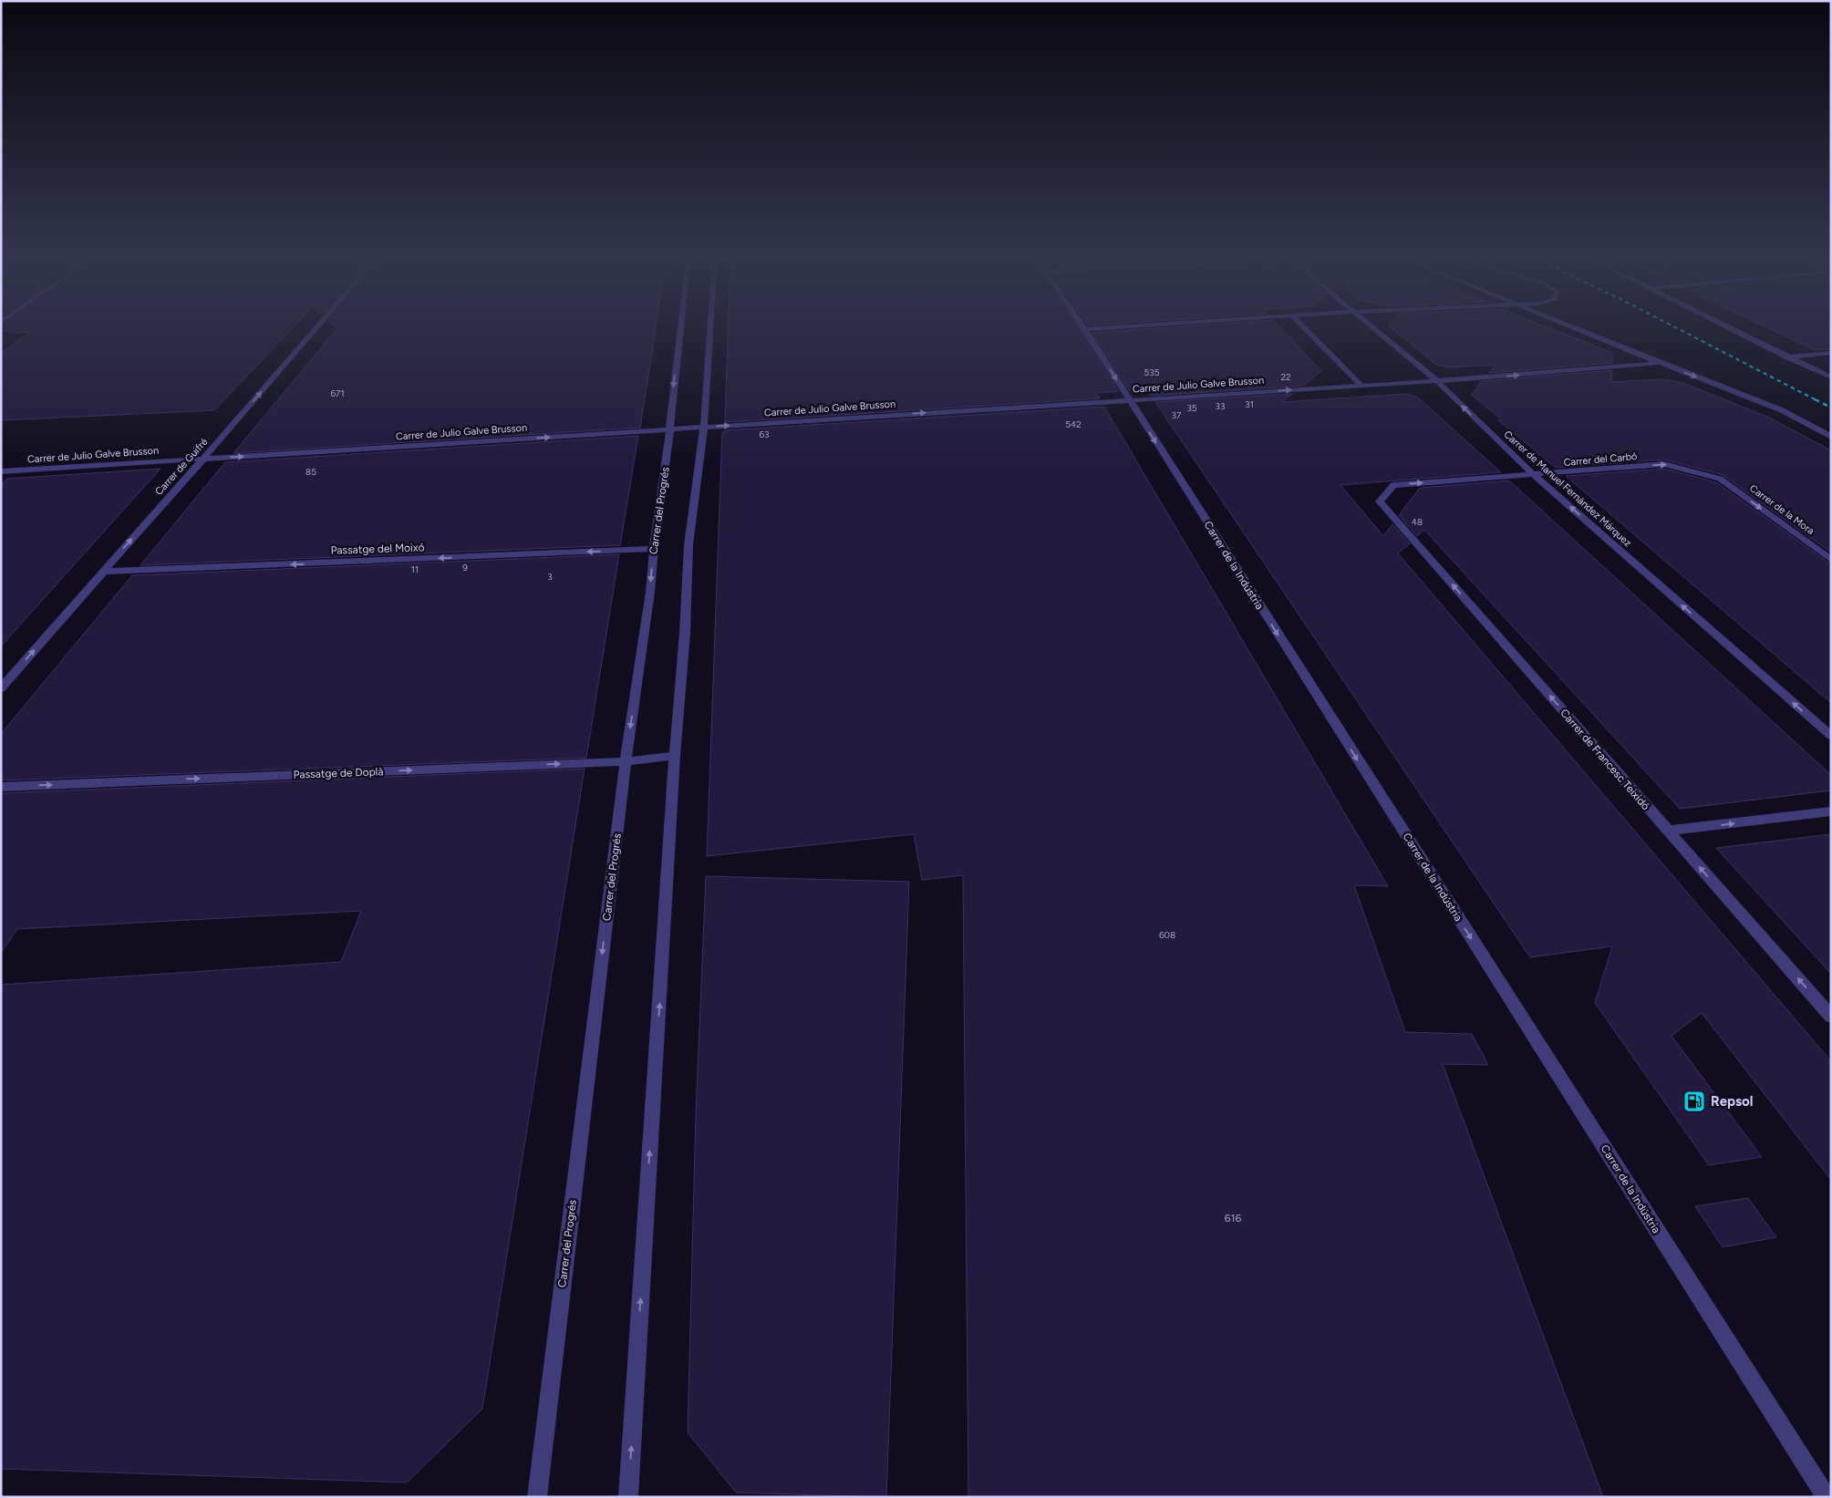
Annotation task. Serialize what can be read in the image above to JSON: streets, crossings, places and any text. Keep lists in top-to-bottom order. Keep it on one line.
{"streets":{"street":["Carrer de Julio Galve Brusson","Carrer del Carbó","Carrer de Guifré","Carrer de Manuel Fernández Márquez","Carrer de la Mora","Carrer del Progrés","Passatge del Moixó","Carrer de la Indústria","Carrer de Francesc Teixidó","Passatge de Doplà"]},"crossings":[["Carrer de Julio Galve Brusson","Carrer de Guifré"],["Carrer de Julio Galve Brusson","Carrer de Manuel Fernández Márquez"],["Carrer de Julio Galve Brusson","Carrer del Progrés"],["Carrer de Julio Galve Brusson","Carrer de la Indústria"],["Carrer del Carbó","Carrer de Manuel Fernández Márquez"],["Carrer del Carbó","Carrer de la Mora"],["Carrer del Carbó","Carrer de Francesc Teixidó"],["Carrer de Guifré","Passatge del Moixó"],["Carrer del Progrés","Passatge del Moixó"],["Carrer del Progrés","Passatge de Doplà"]],"one_way":["Carrer de Julio Galve Brusson","Carrer del Carbó","Carrer de Guifré","Carrer de Manuel Fernández Márquez","Passatge del Moixó","Carrer de la Indústria","Carrer de Francesc Teixidó","Passatge de Doplà"],"places":{"fuel station":["Repsol"]},"house_numbers":["535","22","671","31","33","35","37","542","63","85","48","9","11","3","608","616"]}
